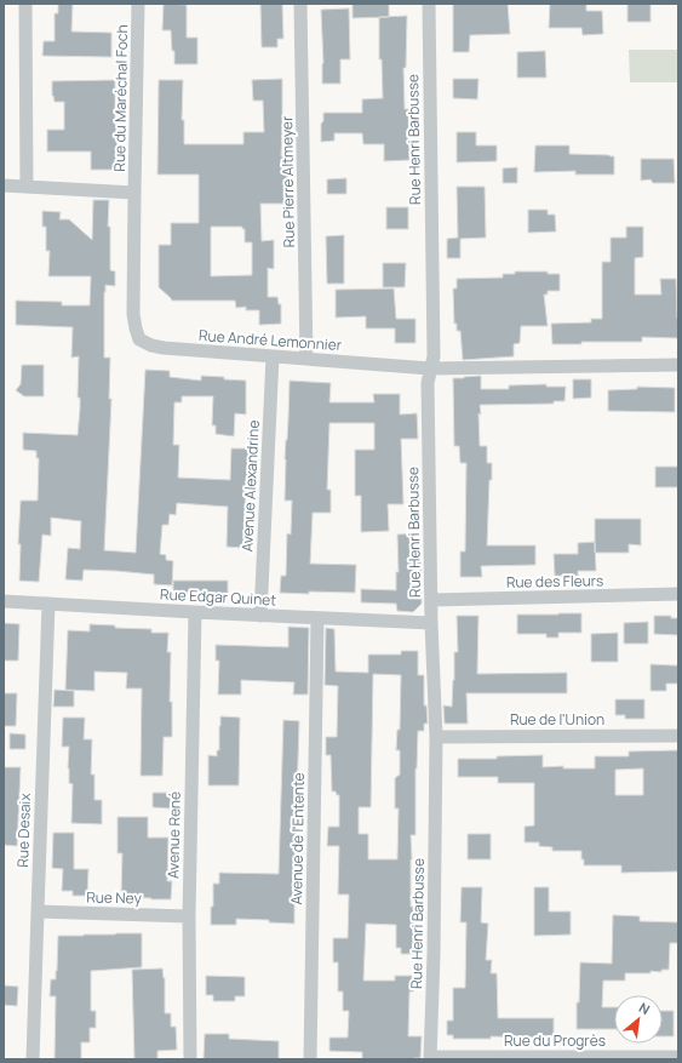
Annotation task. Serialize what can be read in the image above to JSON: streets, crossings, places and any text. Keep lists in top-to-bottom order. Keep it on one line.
{"streets":{"street":["Rue du Maréchal Foch","Rue Henri Barbusse","Rue Pierre Altmeyer","Rue André Lemonnier","Avenue Alexandrine","Rue des Fleurs","Rue Edgar Quinet","Rue de l'Union","Rue Desaix","Avenue René","Avenue de l'Entente","Rue Ney","Rue du Progrès"]},"crossings":[["Rue du Maréchal Foch","Rue André Lemonnier"],["Rue Henri Barbusse","Rue André Lemonnier"],["Rue Henri Barbusse","Rue des Fleurs"],["Rue Henri Barbusse","Rue Edgar Quinet"],["Rue Henri Barbusse","Rue de l'Union"],["Rue Henri Barbusse","Rue du Progrès"],["Rue Pierre Altmeyer","Rue André Lemonnier"],["Rue André Lemonnier","Avenue Alexandrine"],["Avenue Alexandrine","Rue Edgar Quinet"],["Rue Edgar Quinet","Rue Desaix"],["Rue Edgar Quinet","Avenue René"],["Rue Edgar Quinet","Avenue de l'Entente"],["Rue Desaix","Rue Ney"],["Avenue René","Rue Ney"]],"north":"top right"}
